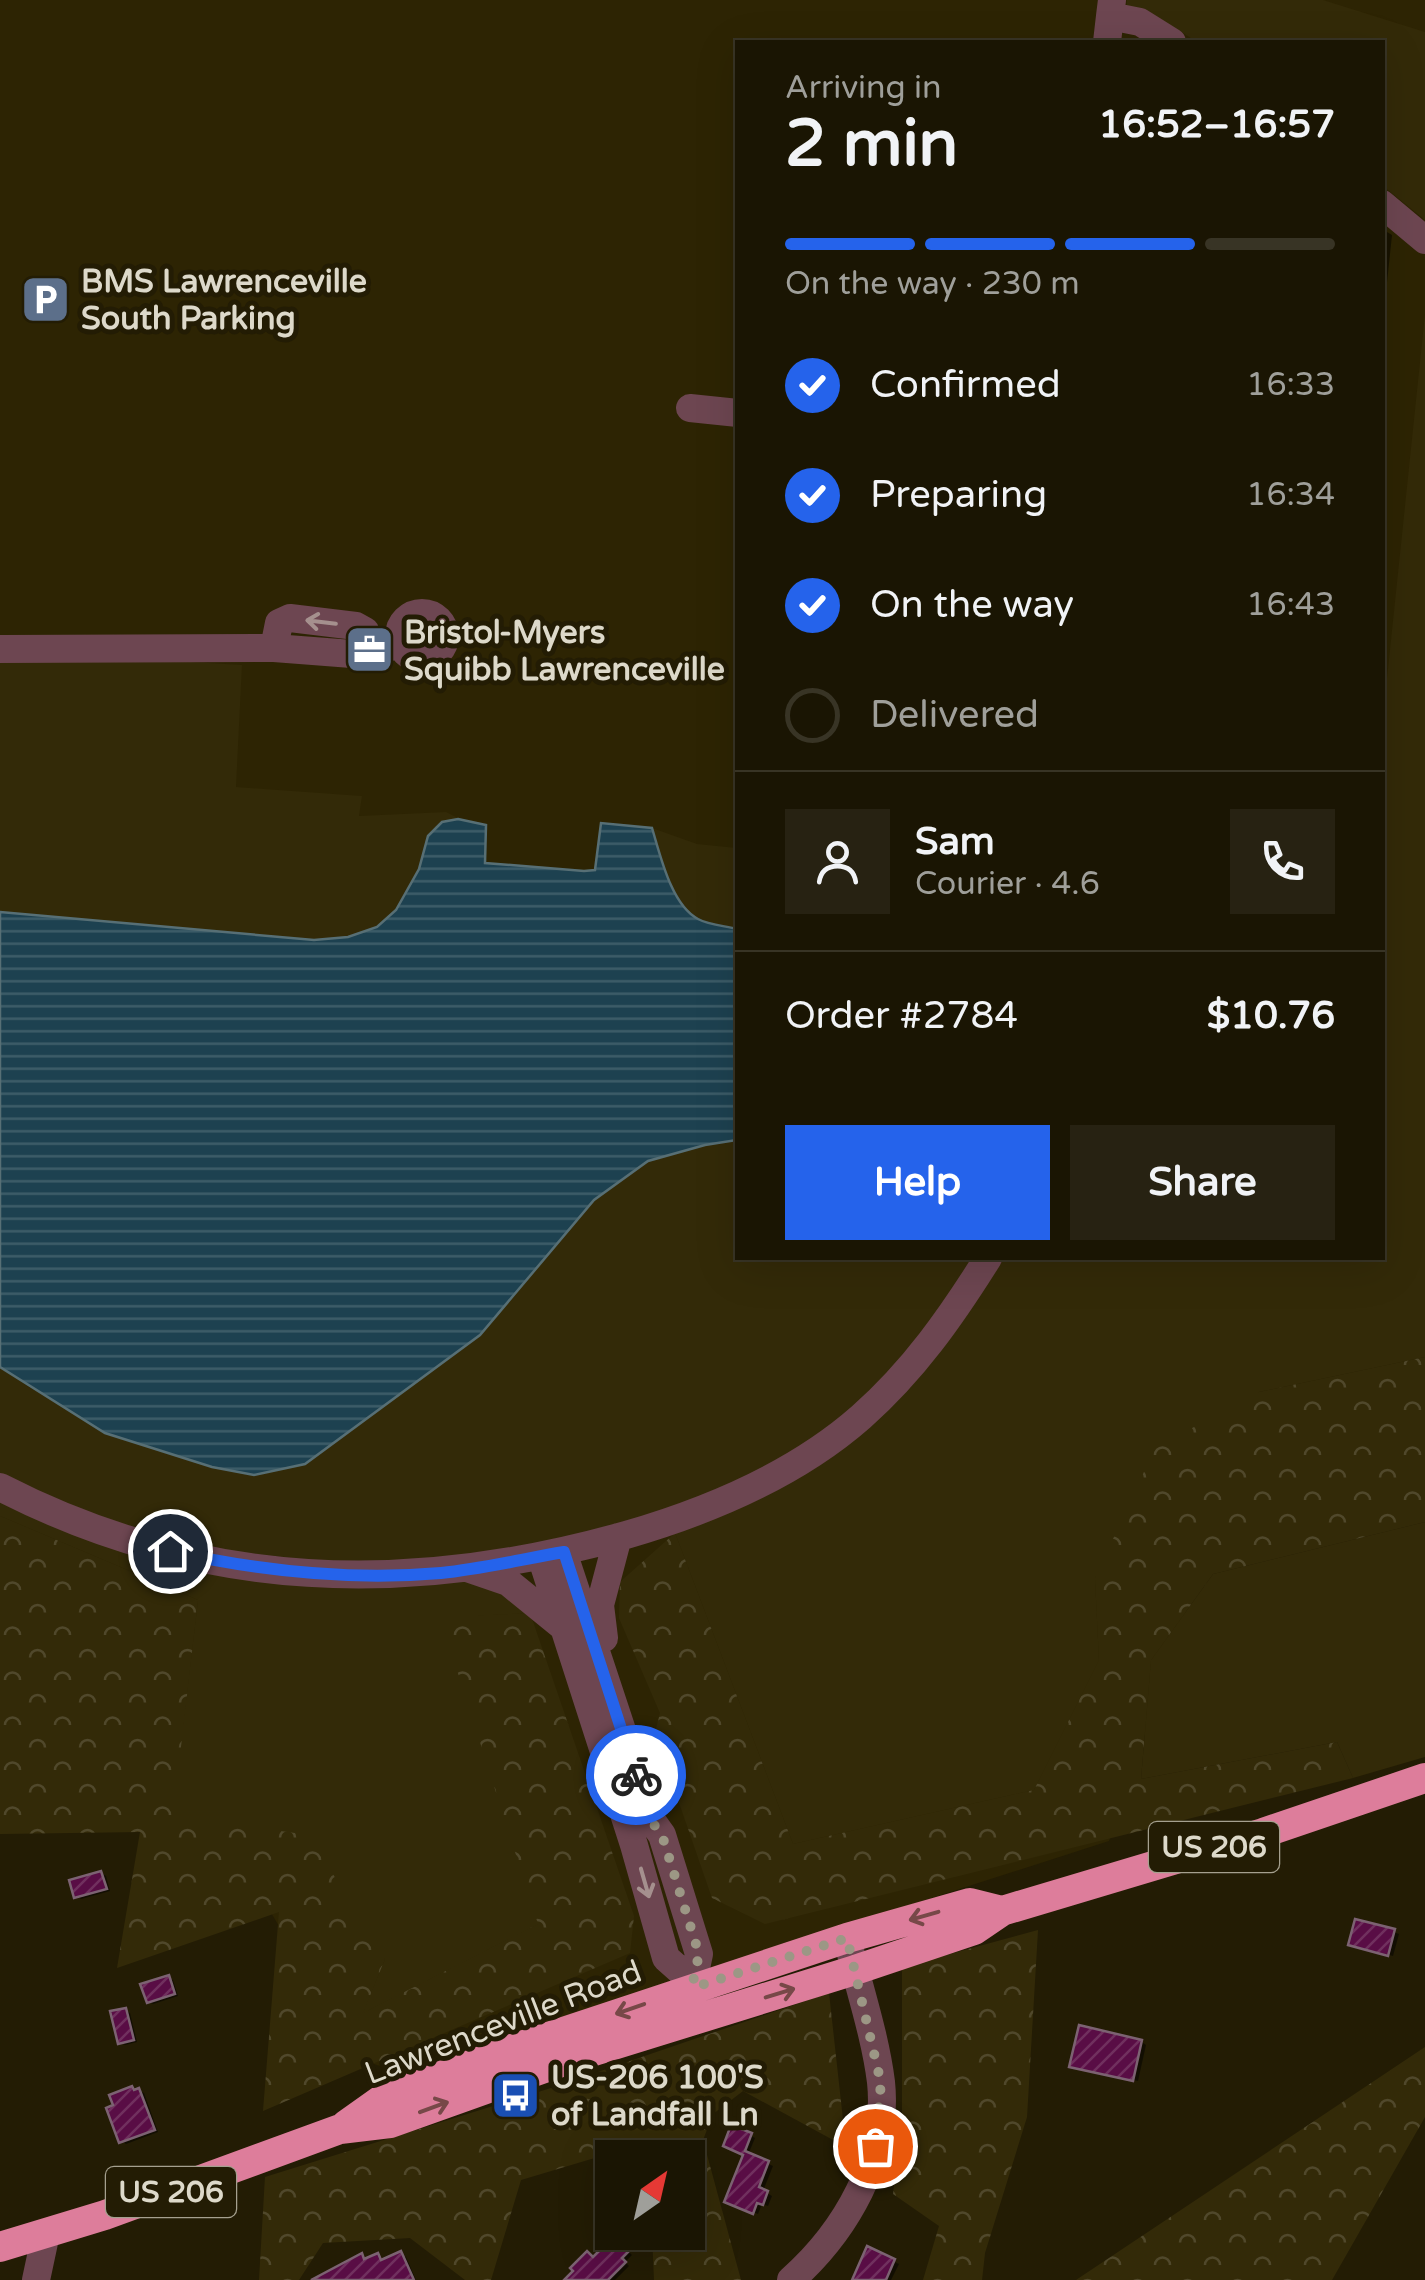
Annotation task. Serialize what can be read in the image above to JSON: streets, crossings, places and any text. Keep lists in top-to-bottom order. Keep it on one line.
{"streets":{"highway":["US 206","Lawrenceville Road"]},"crossings":[["US 206","Lawrenceville Road"]],"places":{"parking":["BMS Lawrenceville South Parking"],"office":["Bristol-Myers Squibb Lawrenceville"],"bus stop":["US-206 100'S of Landfall Ln"]},"north":"top right","page":{"heading":["2 min","Arriving in","16:52–16:57"],"panel":["Sam","Courier · 4.6","Order #2784","$10.76"],"bar":"On the way · 230 m","list":[["Confirmed","16:33"],["Preparing","16:34"],["On the way","16:43"],"Delivered"],"buttons":["Help","Share"]}}
